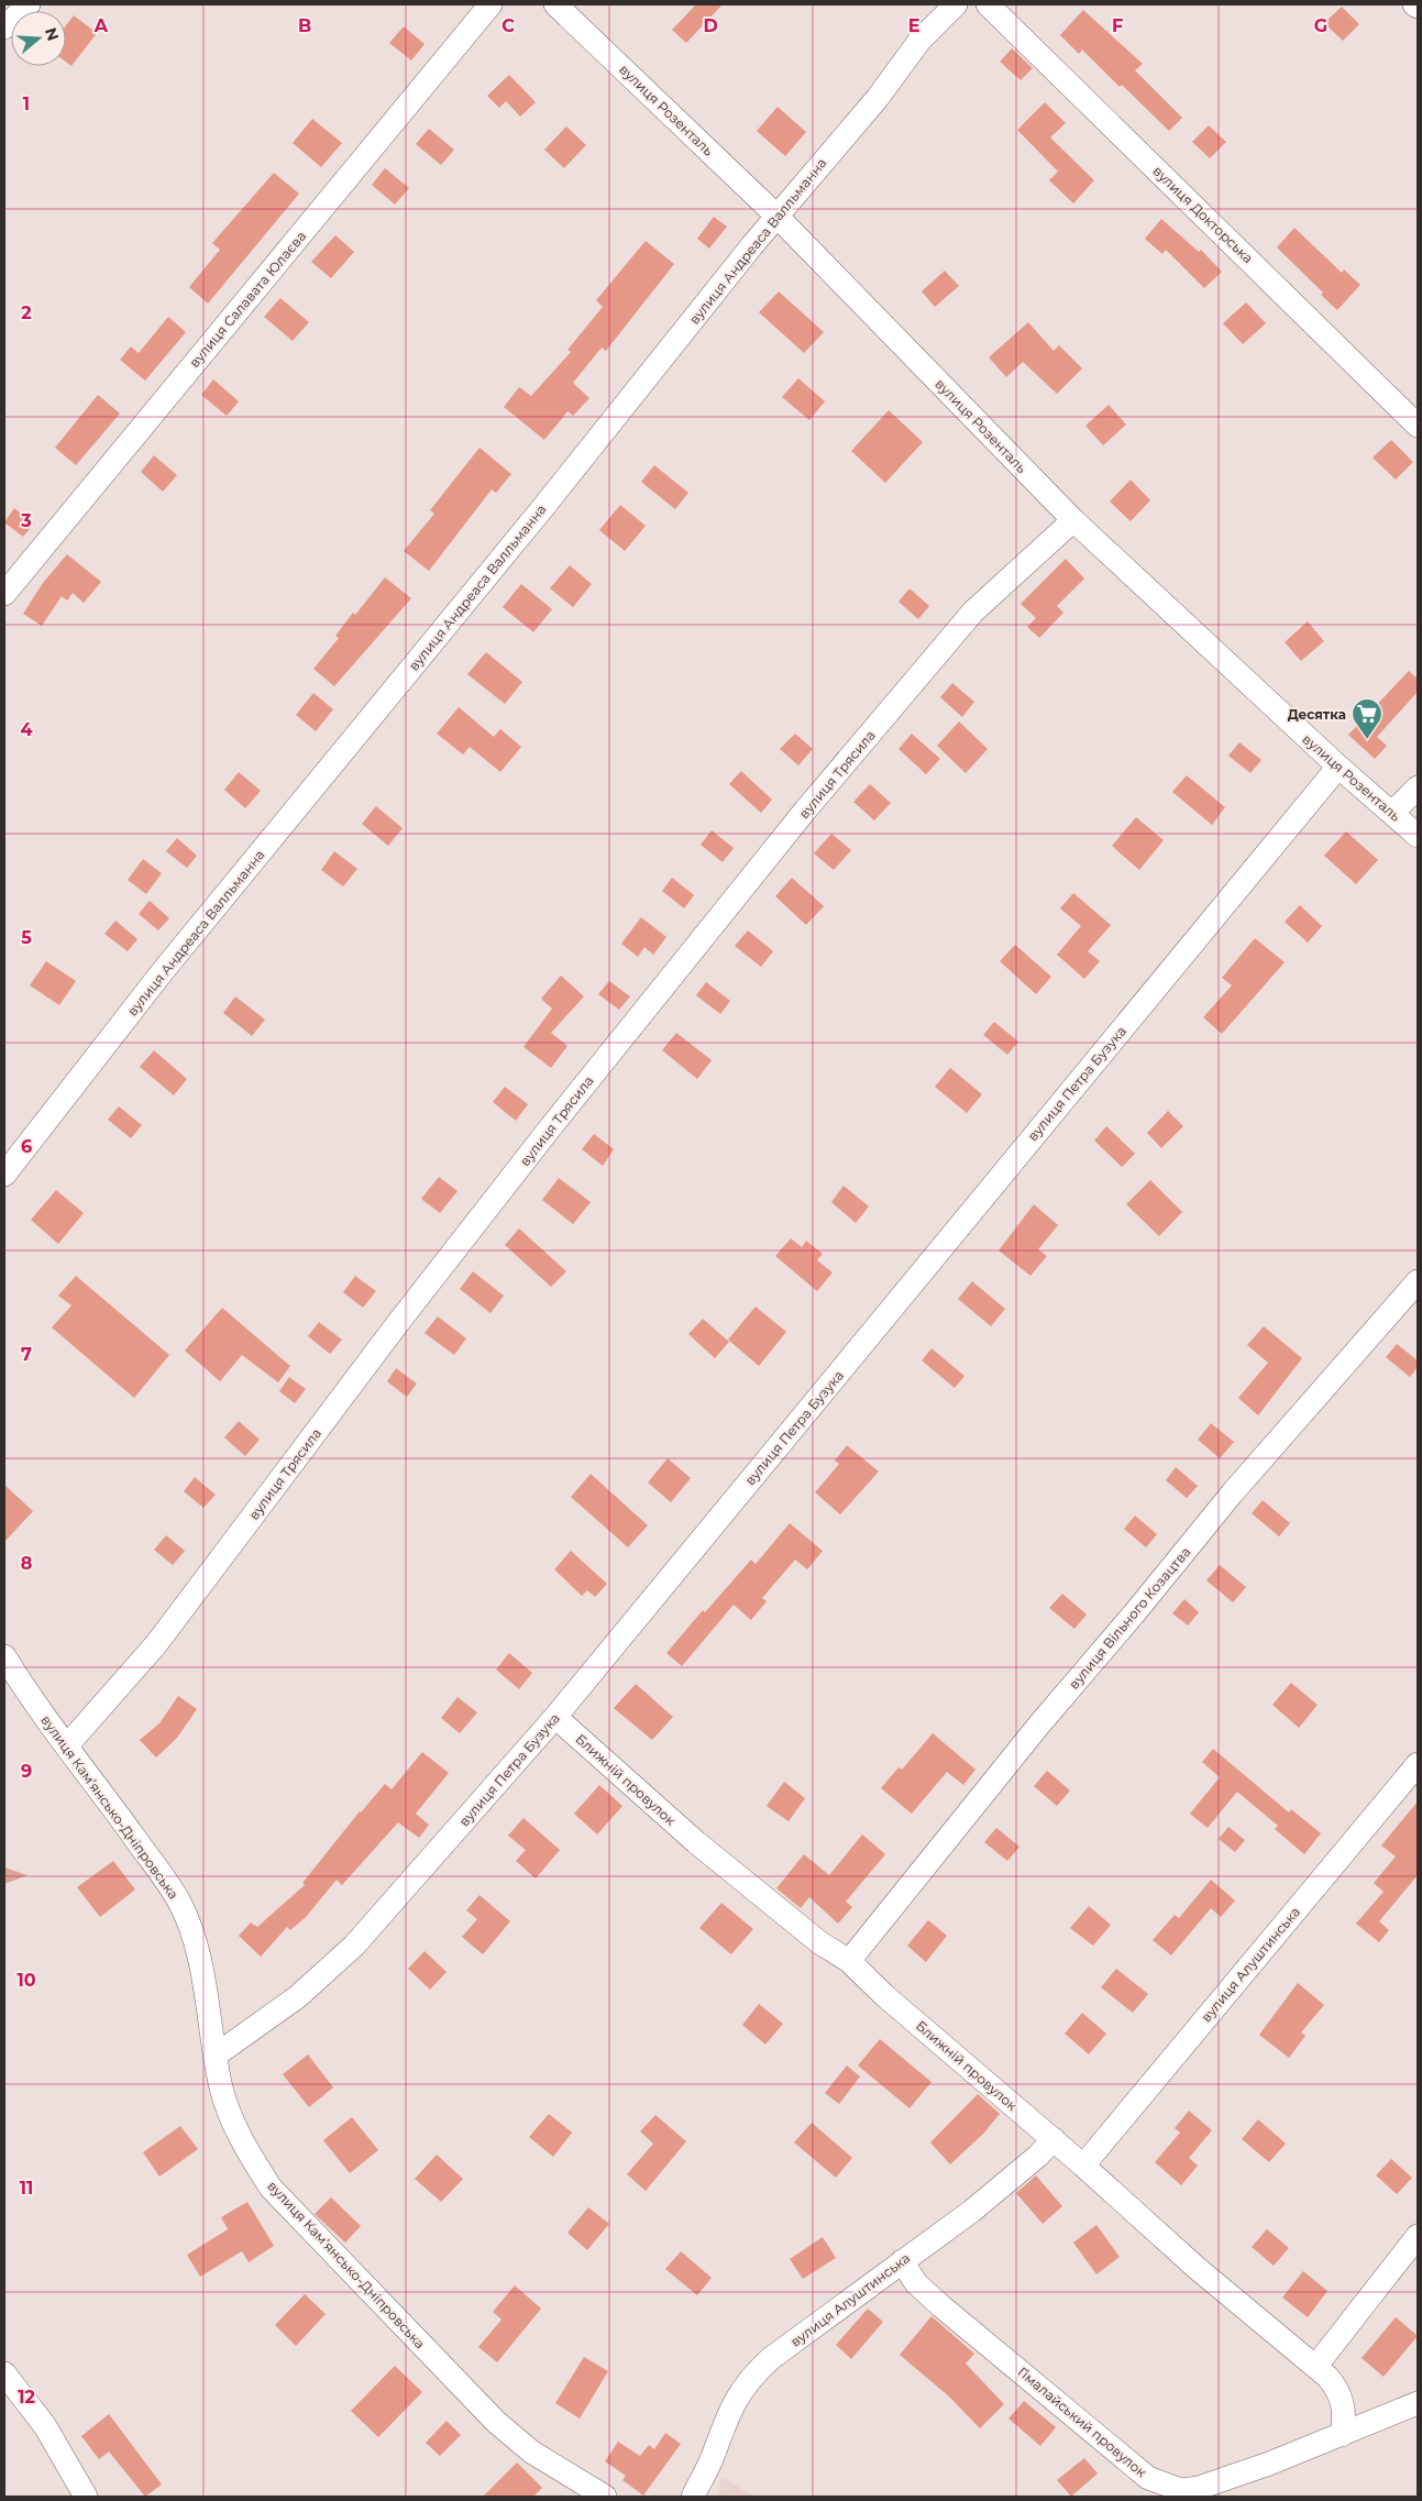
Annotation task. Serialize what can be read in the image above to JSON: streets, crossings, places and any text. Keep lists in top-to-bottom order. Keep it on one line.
{"streets":{"street":["вулиця Розенталь","вулиця Докторська","вулиця Андреаса Валльманна","вулиця Салавата Юлаєва","вулиця Трясила","вулиця Петра Бузука","вулиця Вільного Козацтва","Ближній провулок","вулиця Кам’янсько-Дніпровська","вулиця Алуштинська","Гімалайський провулок"]},"crossings":[["вулиця Розенталь","вулиця Андреаса Валльманна"],["вулиця Розенталь","вулиця Трясила"],["вулиця Розенталь","вулиця Петра Бузука"],["вулиця Трясила","вулиця Кам’янсько-Дніпровська"],["вулиця Петра Бузука","Ближній провулок"],["вулиця Петра Бузука","вулиця Кам’янсько-Дніпровська"],["вулиця Вільного Козацтва","Ближній провулок"],["Ближній провулок","вулиця Алуштинська"],["Ближній провулок","Гімалайський провулок"],["вулиця Алуштинська","Гімалайський провулок"]],"places":{"supermarket":["Десятка"]},"north":"right","grid":{"columns":["A","B","C","D","E","F","G"],"rows":["1","2","3","4","5","6","7","8","9","10","11","12"]}}
